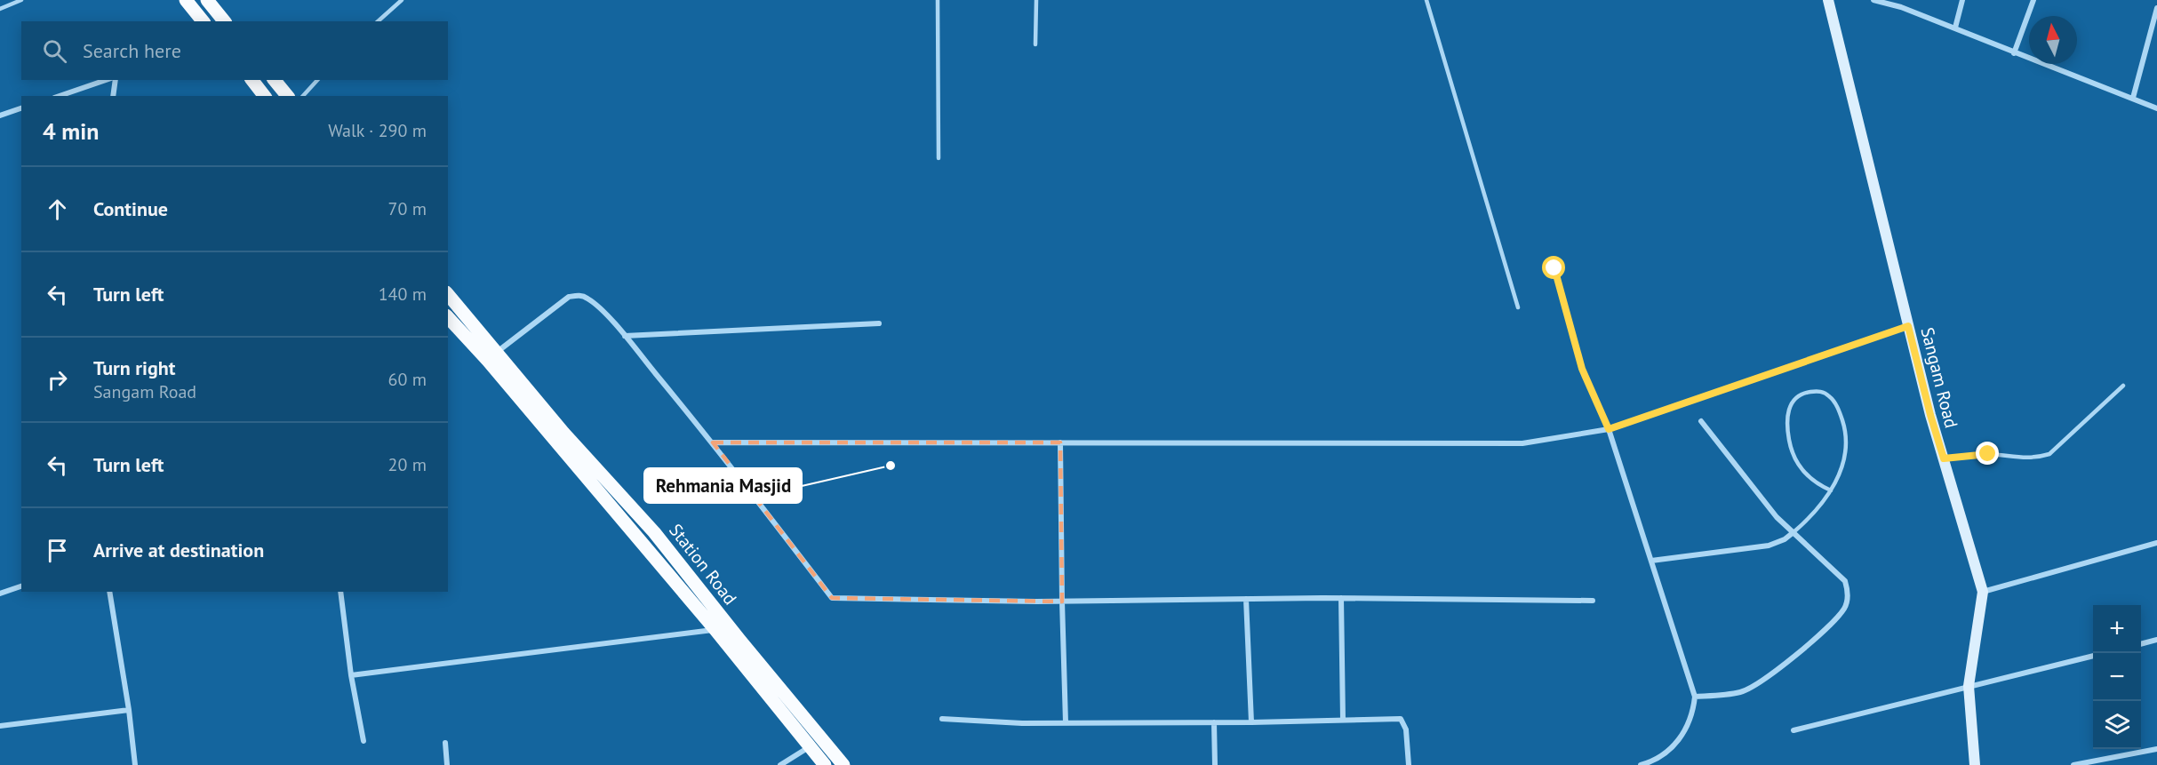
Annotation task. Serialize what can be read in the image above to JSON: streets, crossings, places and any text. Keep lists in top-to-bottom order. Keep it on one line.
{"streets":{"main road":["Station Road"],"street":["Sangam Road"]},"places":["Rehmania Masjid"],"north":"top","page":{"search":"Search here","heading":["4 min","Walk · 290 m"],"list":[["Continue","70 m"],["Turn left","140 m"],["Turn right","Sangam Road","60 m"],["Turn left","20 m"],"Arrive at destination"],"map_buttons":["+","−"]}}
